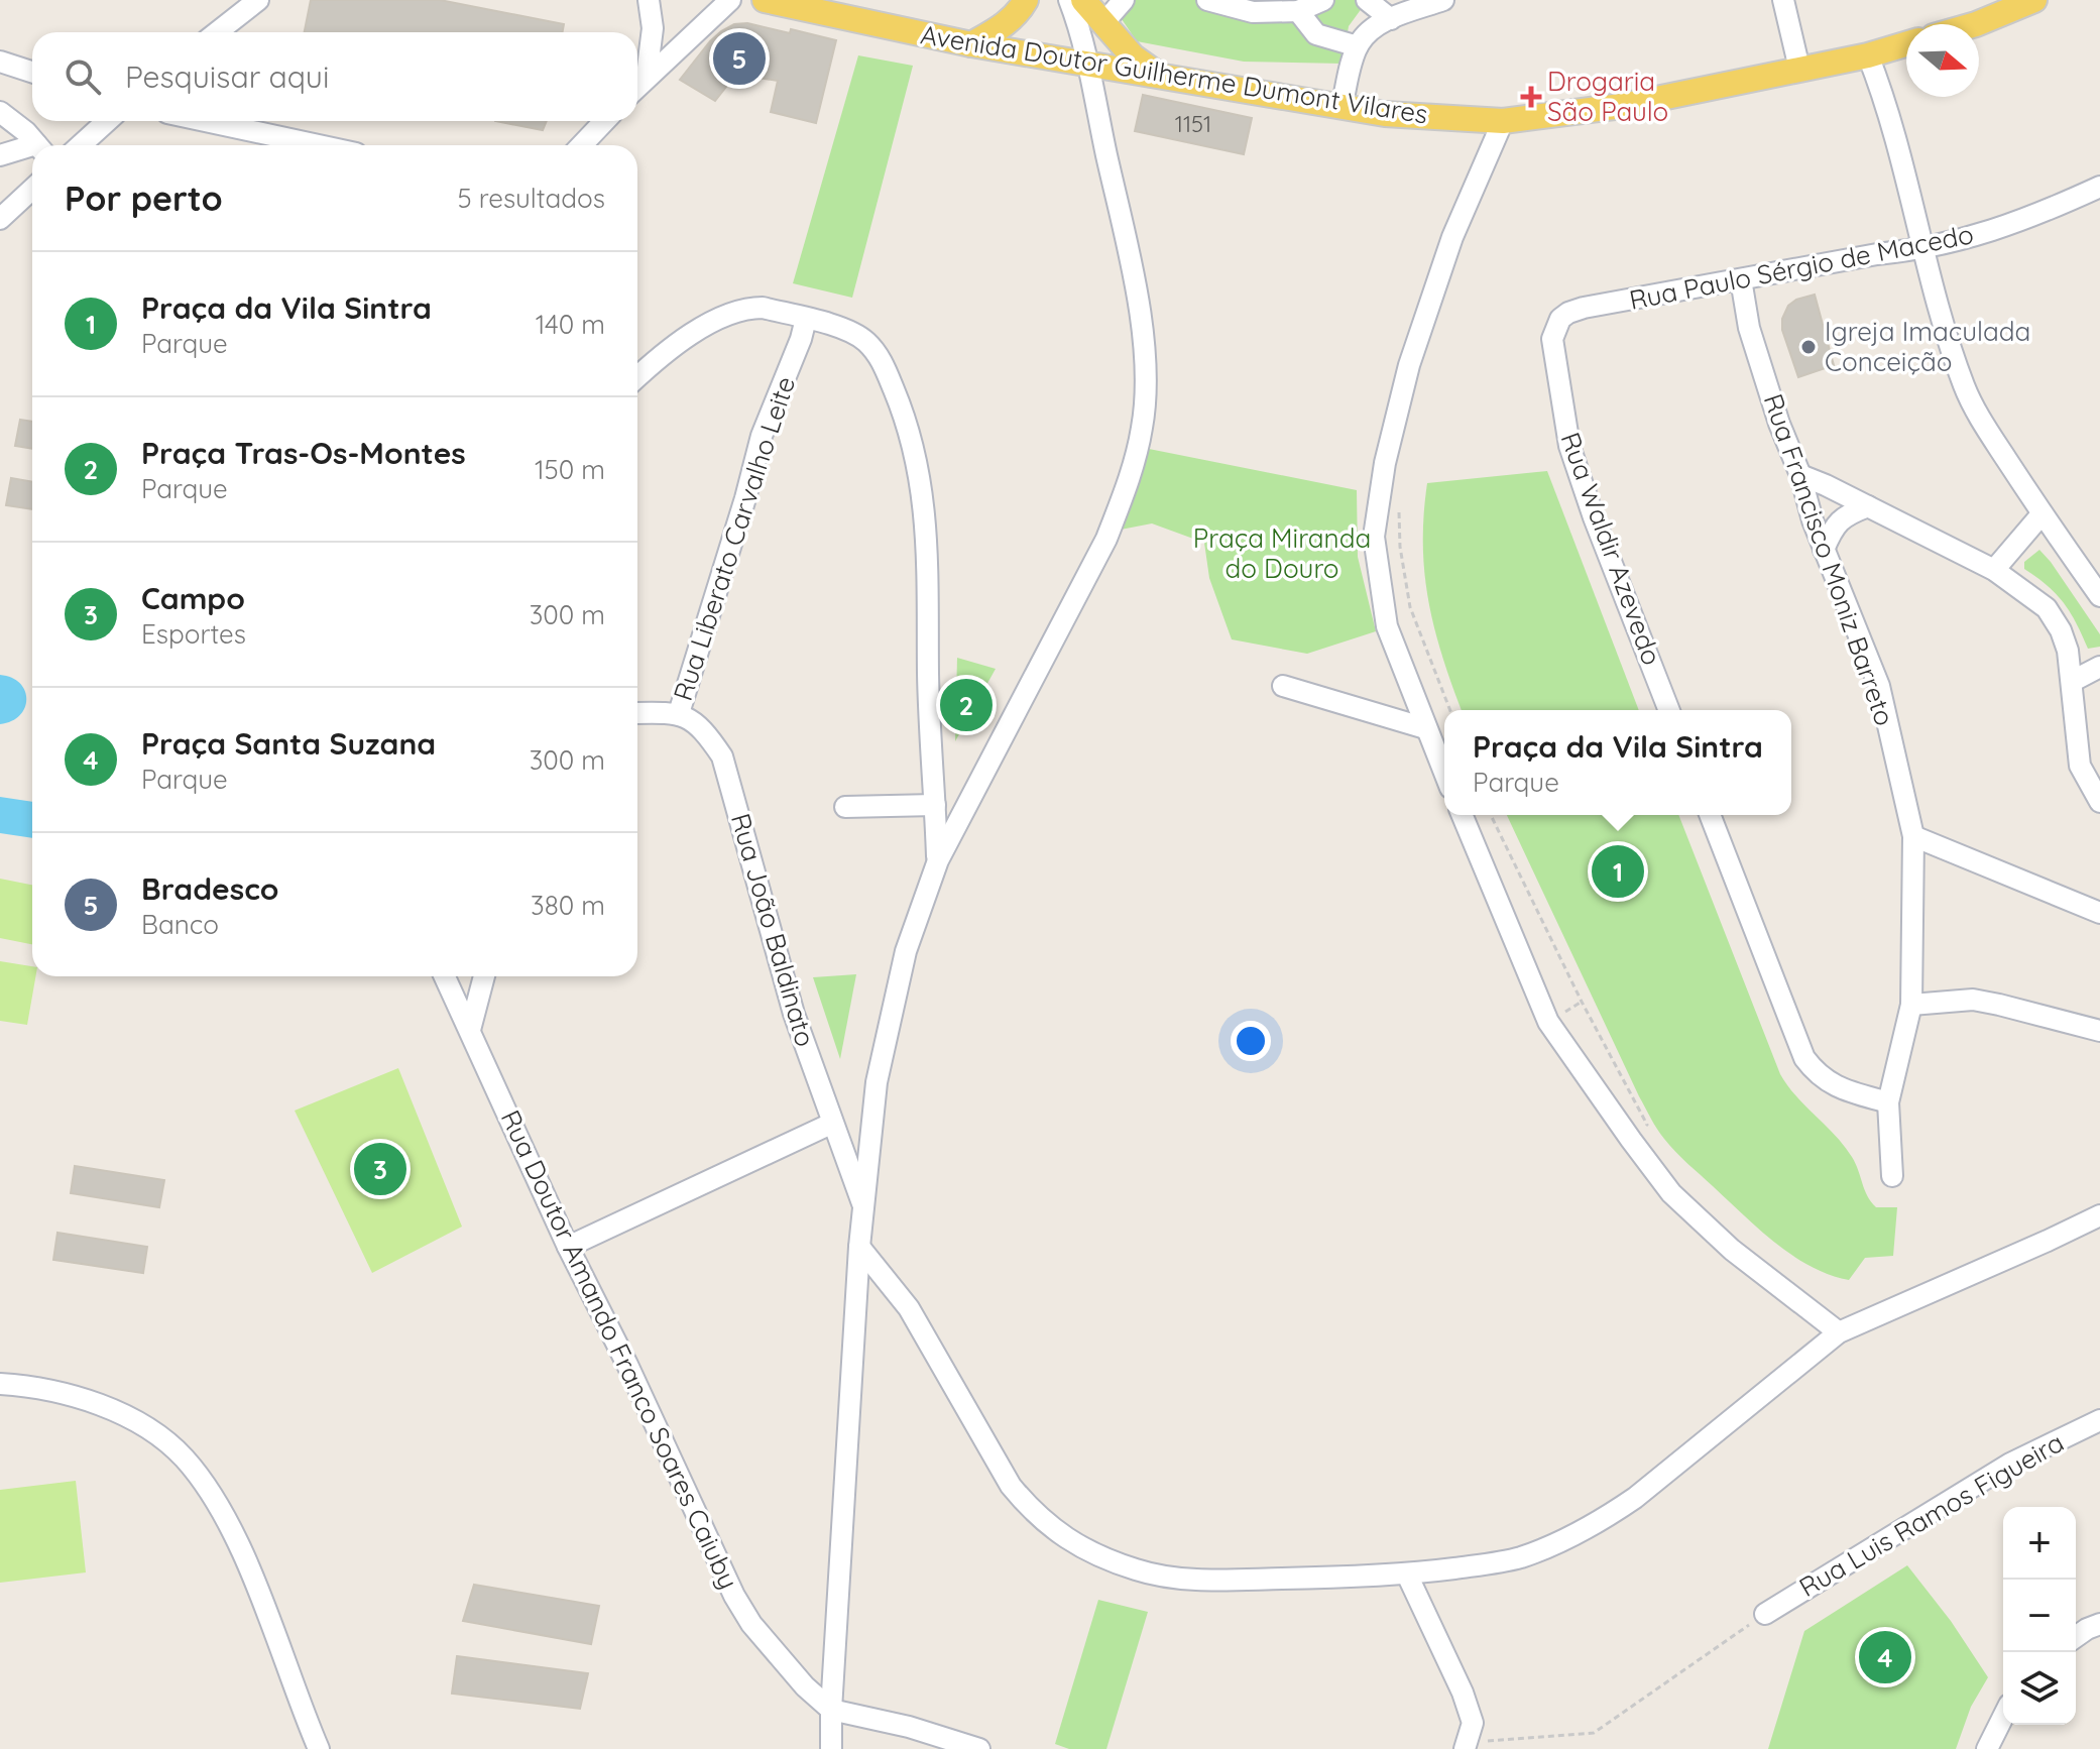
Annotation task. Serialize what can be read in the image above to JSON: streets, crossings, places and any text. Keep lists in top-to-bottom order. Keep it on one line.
{"streets":{"main road":["Avenida Doutor Guilherme Dumont Vilares"],"street":["Rua Paulo Sérgio de Macedo","Rua Liberato Carvalho Leite","Rua Waldir Azevedo","Rua Francisco Moniz Barreto","Rua João Baldinato","Rua Doutor Amando Franco Soares Caiuby","Rua Luis Ramos Figueira"]},"crossings":[["Rua Paulo Sérgio de Macedo","Rua Waldir Azevedo"],["Rua Paulo Sérgio de Macedo","Rua Francisco Moniz Barreto"],["Rua Liberato Carvalho Leite","Rua João Baldinato"]],"parks":["Praça Miranda do Douro"],"places":{"health":["Drogaria São Paulo"],"other":["Igreja Imaculada Conceição"]},"house_numbers":["1151"],"north":"right","page":{"pins":["5","2","1","3","4"],"search":"Pesquisar aqui","heading":["Por perto","5 resultados"],"list":[{"mark":"1","name":"Praça da Vila Sintra","note":"Parque","value":"140 m"},{"mark":"2","name":"Praça Tras-Os-Montes","note":"Parque","value":"150 m"},{"mark":"3","name":"Campo","note":"Esportes","value":"300 m"},{"mark":"4","name":"Praça Santa Suzana","note":"Parque","value":"300 m"},{"mark":"5","name":"Bradesco","note":"Banco","value":"380 m"}],"popup":["Praça da Vila Sintra","Parque"],"map_buttons":["+","−"]}}
